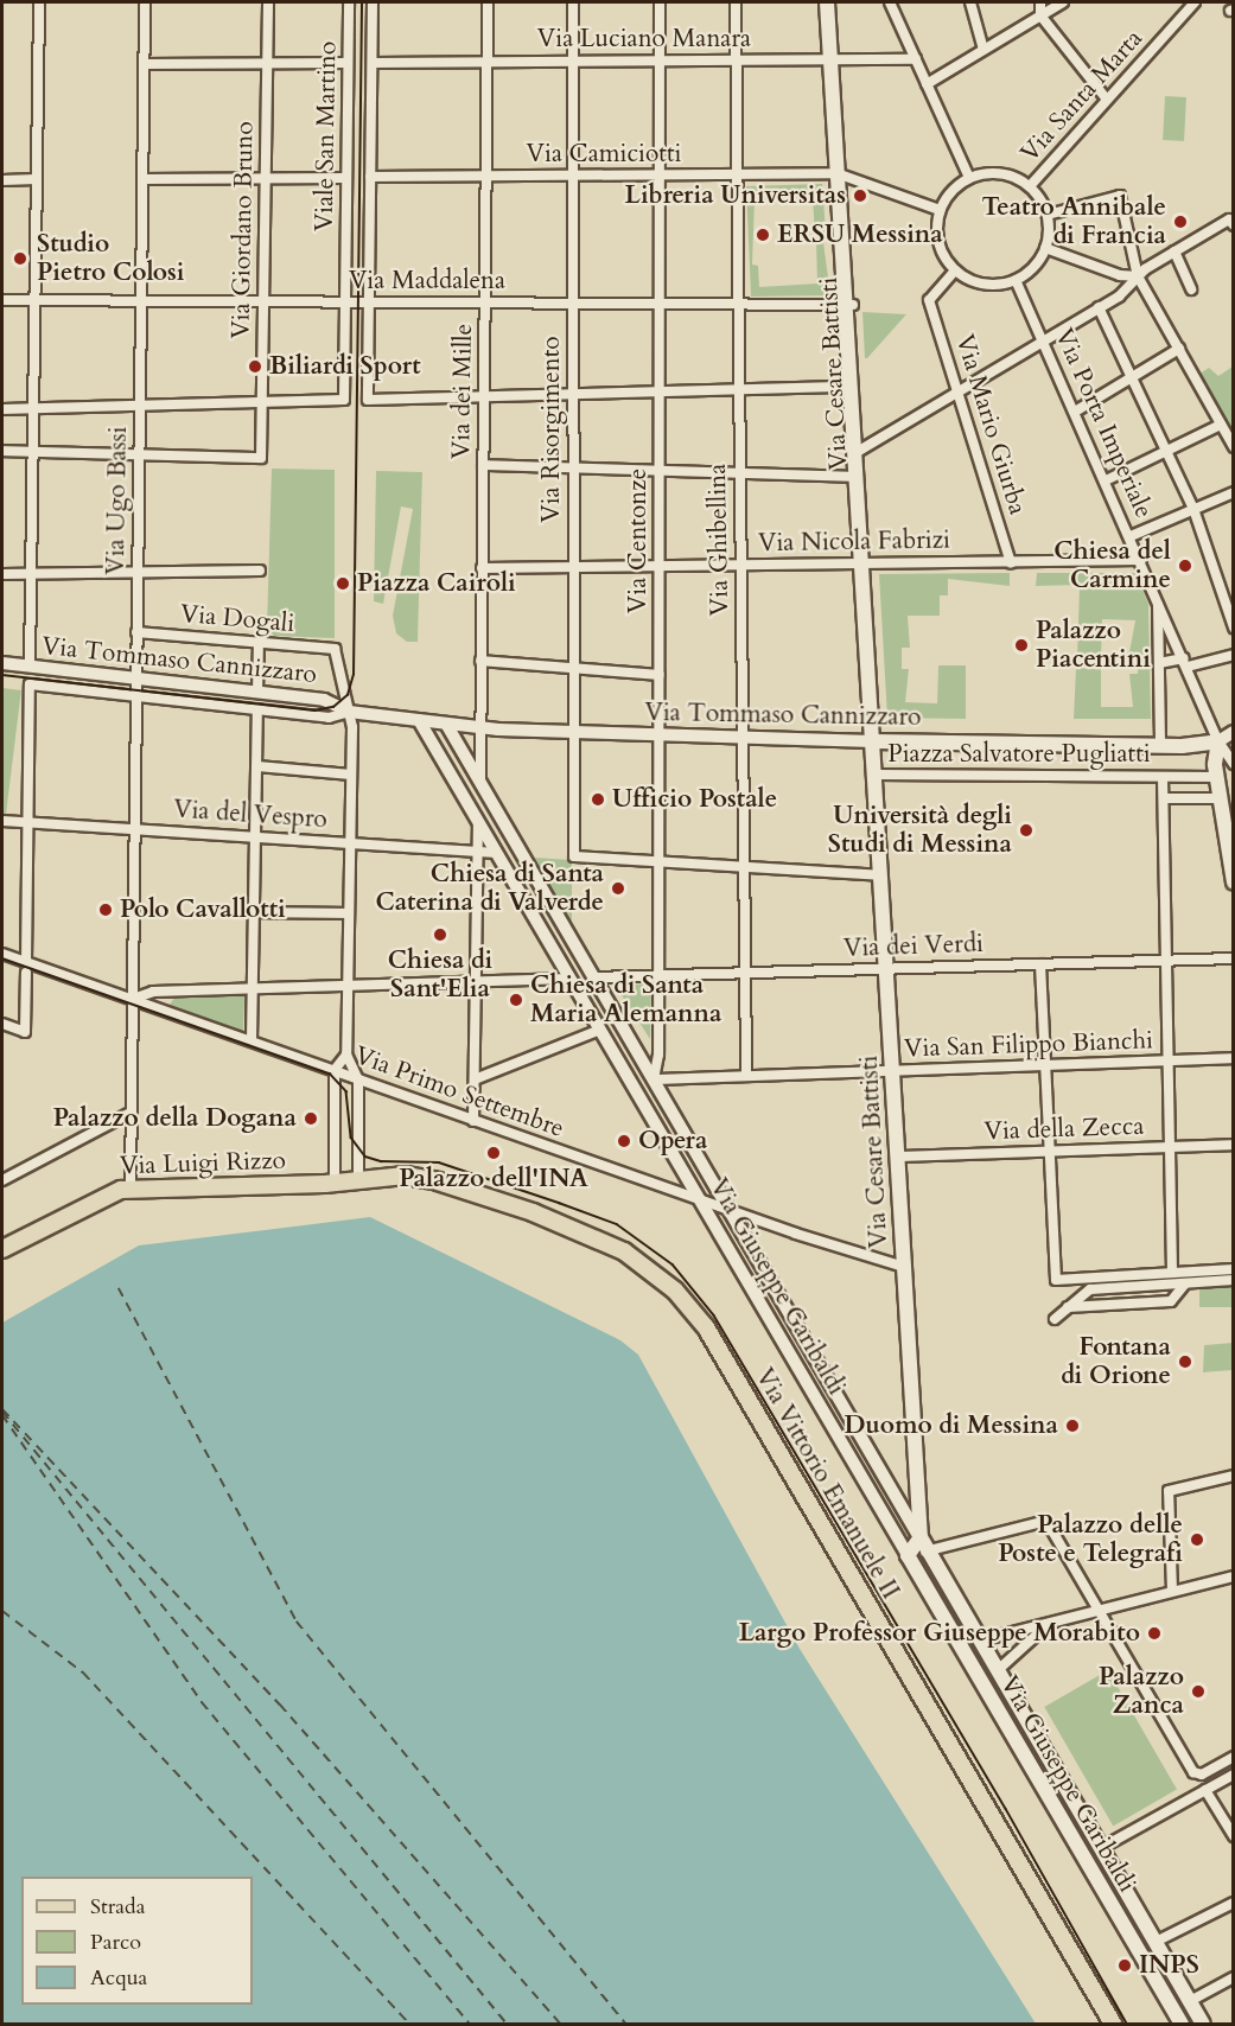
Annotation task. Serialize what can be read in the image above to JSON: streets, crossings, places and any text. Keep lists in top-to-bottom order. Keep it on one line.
{"streets":{"main road":["Via Cesare Battisti","Via Tommaso Cannizzaro","Via Luigi Rizzo","Via Giuseppe Garibaldi","Via Vittorio Emanuele II"],"street":["Via Luciano Manara","Via Santa Marta","Viale San Martino","Via Camiciotti","Via Giordano Bruno","Via Maddalena","Via dei Mille","Via Porta Imperiale","Via Mario Giurba","Via Risorgimento","Via Ugo Bassi","Via Ghibellina","Via Centonze","Via Nicola Fabrizi","Via Dogali","Piazza Salvatore Pugliatti","Via del Vespro","Via dei Verdi","Via San Filippo Bianchi","Via Primo Settembre","Via della Zecca"]},"crossings":[["Via Luciano Manara","Viale San Martino"],["Via Luciano Manara","Via Cesare Battisti"],["Via Luciano Manara","Via dei Mille"],["Via Luciano Manara","Via Risorgimento"],["Via Luciano Manara","Via Ghibellina"],["Via Luciano Manara","Via Centonze"],["Via Santa Marta","Via Porta Imperiale"],["Via Santa Marta","Via Mario Giurba"],["Viale San Martino","Via Camiciotti"],["Viale San Martino","Via Giordano Bruno"],["Viale San Martino","Via Maddalena"],["Viale San Martino","Via dei Mille"],["Via Camiciotti","Via Cesare Battisti"],["Via Camiciotti","Via dei Mille"],["Via Camiciotti","Via Risorgimento"],["Via Camiciotti","Via Ghibellina"],["Via Camiciotti","Via Centonze"],["Via Giordano Bruno","Via Maddalena"],["Via Giordano Bruno","Via Ugo Bassi"],["Via Maddalena","Via Cesare Battisti"],["Via Maddalena","Via dei Mille"],["Via Maddalena","Via Risorgimento"],["Via Maddalena","Via Ugo Bassi"],["Via Maddalena","Via Ghibellina"],["Via Maddalena","Via Centonze"],["Via Cesare Battisti","Via Nicola Fabrizi"],["Via Cesare Battisti","Via Tommaso Cannizzaro"],["Via Cesare Battisti","Piazza Salvatore Pugliatti"],["Via Cesare Battisti","Via dei Verdi"],["Via Cesare Battisti","Via San Filippo Bianchi"],["Via Cesare Battisti","Via Primo Settembre"],["Via Cesare Battisti","Via della Zecca"],["Via Cesare Battisti","Via Giuseppe Garibaldi"],["Via dei Mille","Via Nicola Fabrizi"],["Via dei Mille","Via Tommaso Cannizzaro"],["Via dei Mille","Via Giuseppe Garibaldi"],["Via Porta Imperiale","Via Mario Giurba"],["Via Porta Imperiale","Via Nicola Fabrizi"],["Via Porta Imperiale","Via Tommaso Cannizzaro"],["Via Mario Giurba","Via Nicola Fabrizi"],["Via Risorgimento","Via Centonze"],["Via Risorgimento","Via Nicola Fabrizi"],["Via Risorgimento","Via Tommaso Cannizzaro"],["Via Ugo Bassi","Via Dogali"],["Via Ugo Bassi","Via Tommaso Cannizzaro"],["Via Ugo Bassi","Via del Vespro"],["Via Ugo Bassi","Via Primo Settembre"],["Via Ugo Bassi","Via Luigi Rizzo"],["Via Ghibellina","Via Nicola Fabrizi"],["Via Ghibellina","Via Tommaso Cannizzaro"],["Via Ghibellina","Via dei Verdi"],["Via Ghibellina","Via San Filippo Bianchi"],["Via Centonze","Via Nicola Fabrizi"],["Via Centonze","Via Tommaso Cannizzaro"],["Via Centonze","Via dei Verdi"],["Via Centonze","Via San Filippo Bianchi"],["Via Centonze","Via Giuseppe Garibaldi"],["Via Dogali","Via Tommaso Cannizzaro"],["Via Tommaso Cannizzaro","Via del Vespro"],["Via Tommaso Cannizzaro","Via Giuseppe Garibaldi"],["Via del Vespro","Via Giuseppe Garibaldi"],["Via dei Verdi","Via Giuseppe Garibaldi"],["Via San Filippo Bianchi","Via Giuseppe Garibaldi"],["Via Primo Settembre","Via Giuseppe Garibaldi"],["Via Luigi Rizzo","Via Vittorio Emanuele II"]],"places":["Libreria Universitas","Teatro Annibale di Francia","ERSU Messina","Studio Pietro Colosi","Biliardi Sport","Chiesa del Carmine","Piazza Cairoli","Palazzo Piacentini","Ufficio Postale","Università degli Studi di Messina","Chiesa di Santa Caterina di Valverde","Polo Cavallotti","Chiesa di Sant'Elia","Chiesa di Santa Maria Alemanna","Palazzo della Dogana","Opera","Palazzo dell'INA","Fontana di Orione","Duomo di Messina","Palazzo delle Poste e Telegrafi","Largo Professor Giuseppe Morabito","Palazzo Zanca","INPS"],"legend":["Strada","Parco","Acqua"]}
